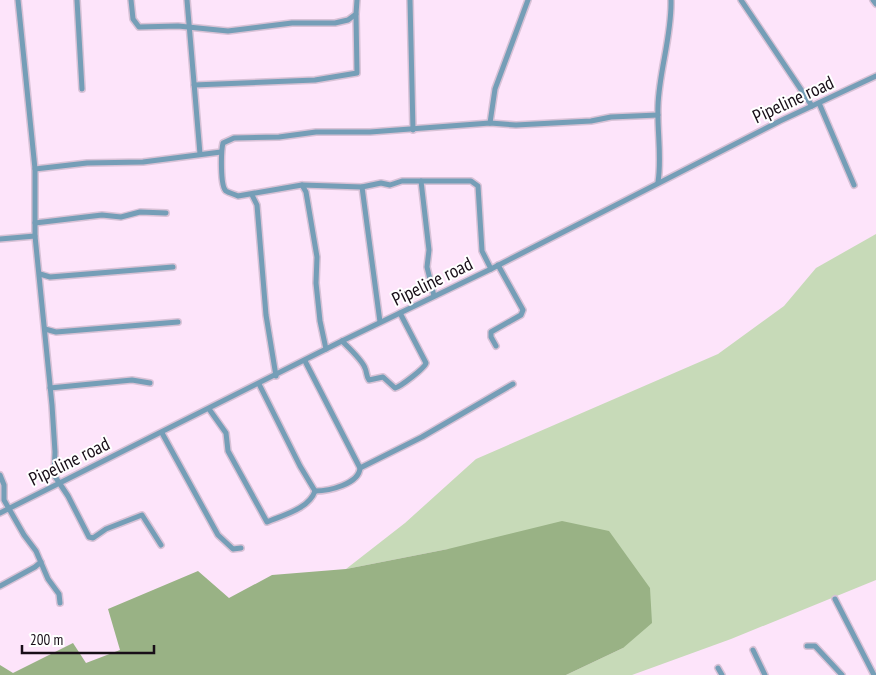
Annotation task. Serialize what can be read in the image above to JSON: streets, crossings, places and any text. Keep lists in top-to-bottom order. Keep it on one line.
{"streets":{"street":["Pipeline road"]},"scale_bar":"200 m"}
